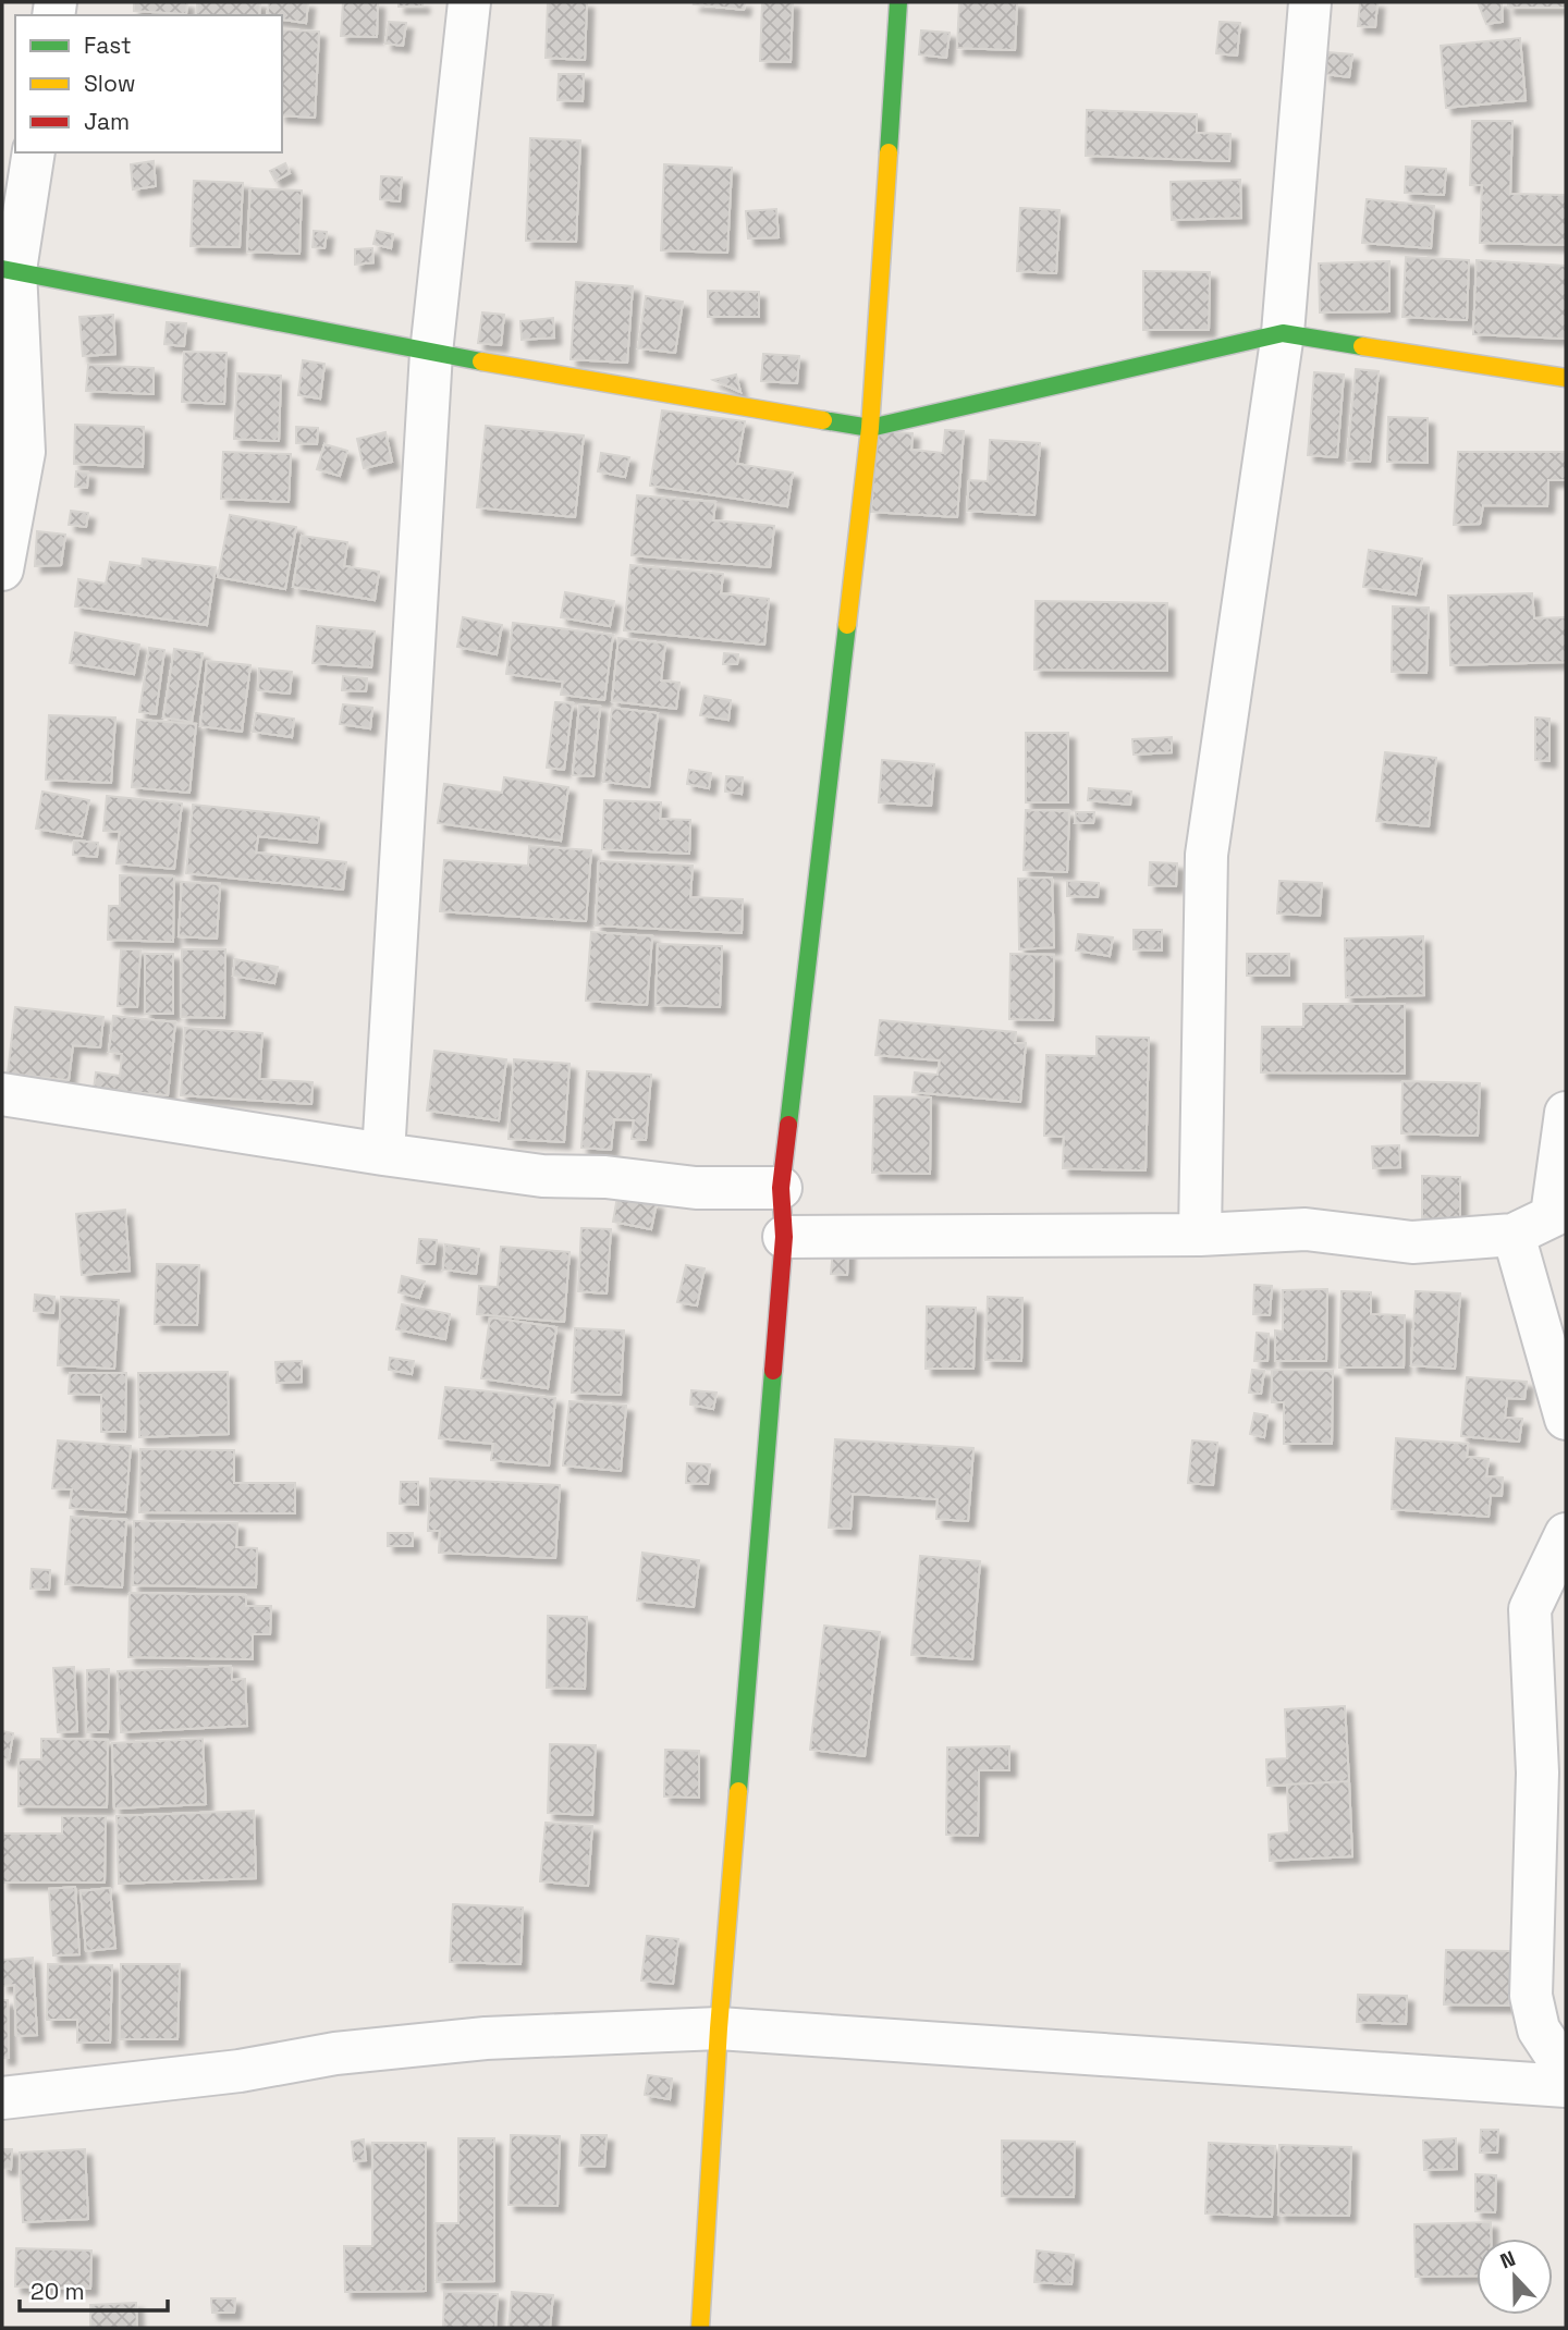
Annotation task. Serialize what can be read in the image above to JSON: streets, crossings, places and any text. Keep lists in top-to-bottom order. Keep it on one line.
{"legend":["Fast","Slow","Jam"],"scale_bar":"20 m","north":"top"}
